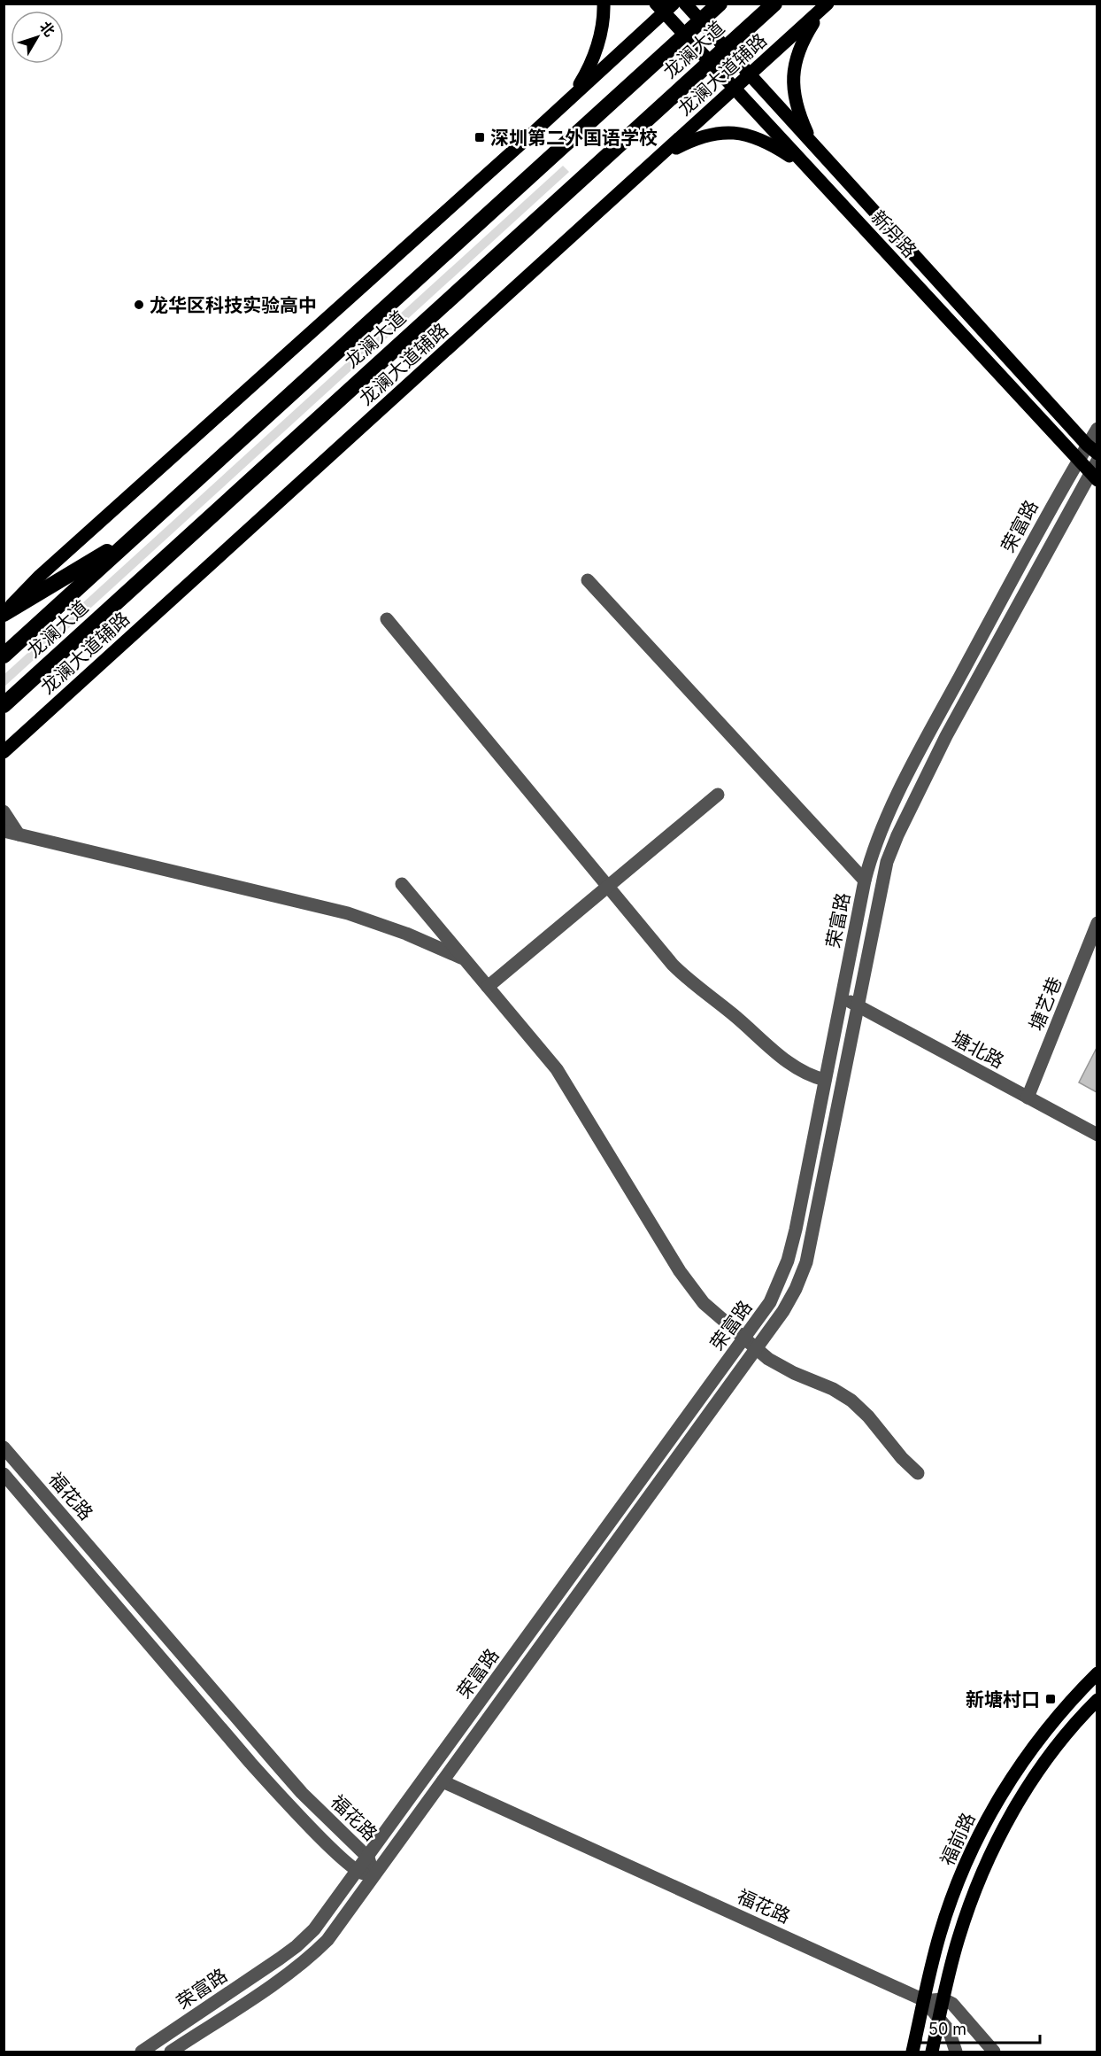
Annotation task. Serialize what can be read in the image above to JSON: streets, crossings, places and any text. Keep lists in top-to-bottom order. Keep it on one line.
{"streets":{"highway":["龙澜大道"],"main road":["龙澜大道辅路","新丹路","福前路"],"street":["荣富路","塘艺巷","塘北路","福花路"]},"crossings":[["龙澜大道辅路","新丹路"],["新丹路","荣富路"],["荣富路","塘北路"],["荣富路","福花路"],["塘艺巷","塘北路"],["福花路","福前路"]],"places":{"transit":["深圳第二外国语学校","新塘村口"],"other":["龙华区科技实验高中"]},"scale_bar":"50 m","north":"top right"}
